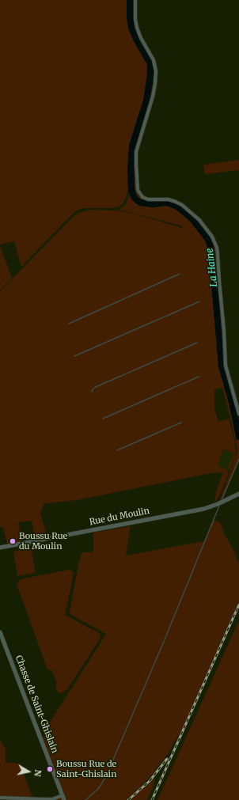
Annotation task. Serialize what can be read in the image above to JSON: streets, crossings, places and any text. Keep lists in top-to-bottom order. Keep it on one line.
{"streets":{"street":["Rue du Moulin","Chasse de Saint-Ghislain"]},"water":["La Haine"],"places":["Boussu Rue du Moulin","Boussu Rue de Saint-Ghislain"],"north":"right"}
